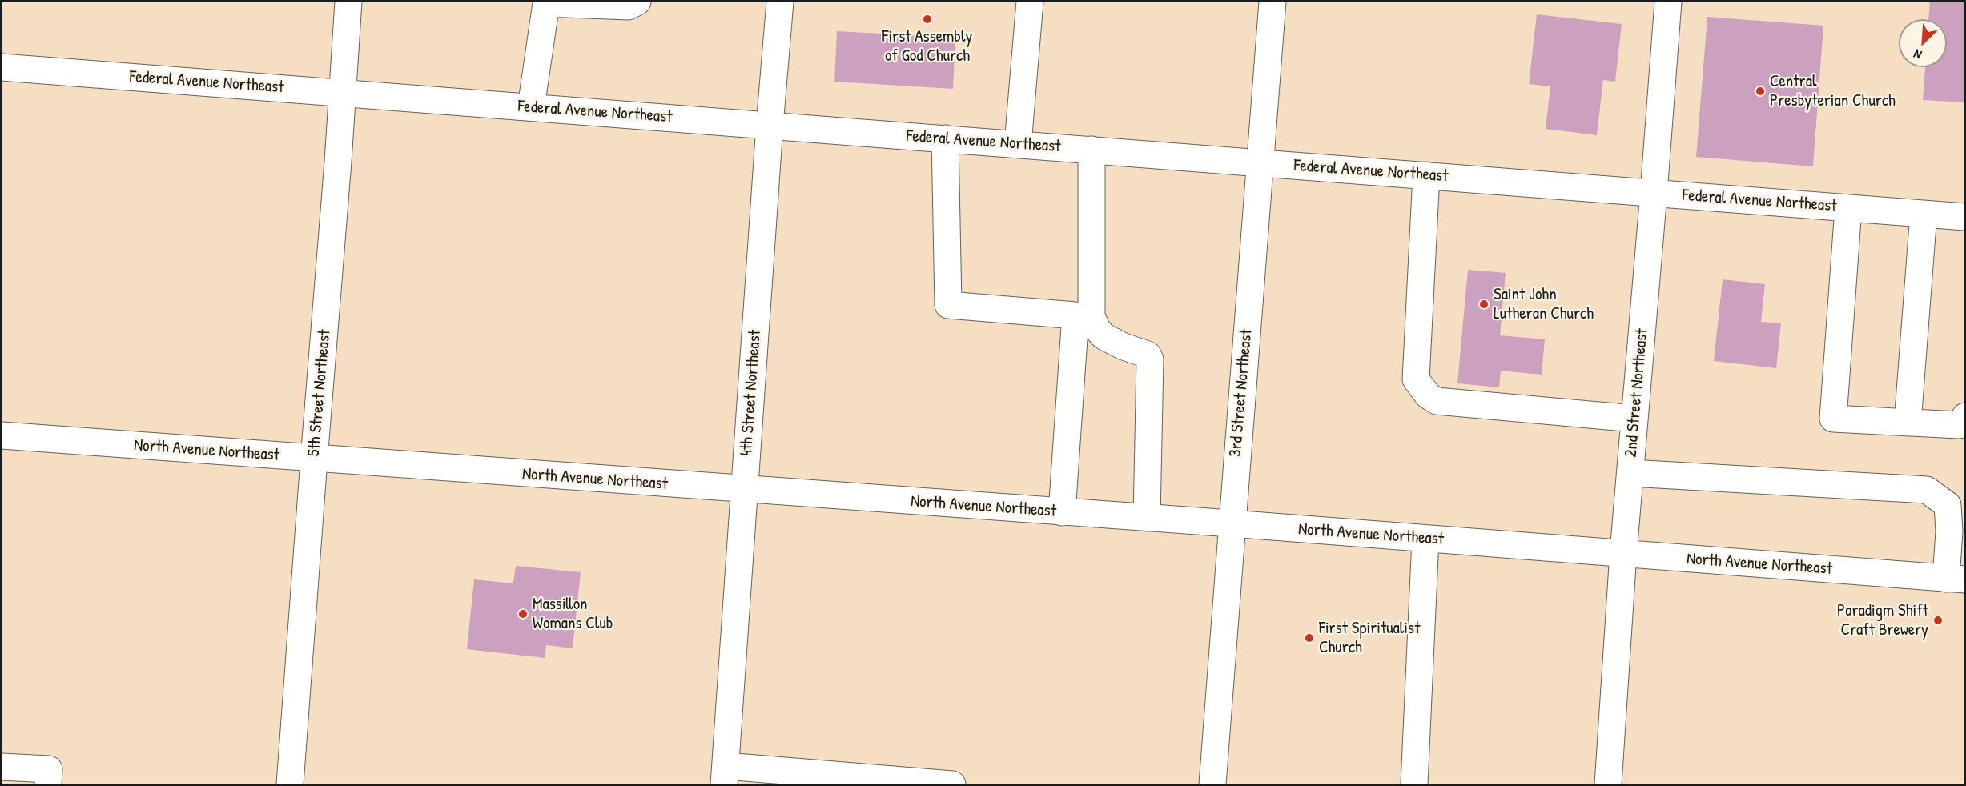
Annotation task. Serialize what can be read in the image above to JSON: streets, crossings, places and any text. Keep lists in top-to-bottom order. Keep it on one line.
{"streets":{"street":["Federal Avenue Northeast","5th Street Northeast","4th Street Northeast","3rd Street Northeast","2nd Street Northeast","North Avenue Northeast"]},"crossings":[["Federal Avenue Northeast","5th Street Northeast"],["Federal Avenue Northeast","4th Street Northeast"],["Federal Avenue Northeast","3rd Street Northeast"],["Federal Avenue Northeast","2nd Street Northeast"],["5th Street Northeast","North Avenue Northeast"],["4th Street Northeast","North Avenue Northeast"],["3rd Street Northeast","North Avenue Northeast"],["2nd Street Northeast","North Avenue Northeast"]],"places":["First Assembly of God Church","Central Presbyterian Church","Saint John Lutheran Church","Massillon Womans Club","Paradigm Shift Craft Brewery","First Spiritualist Church"],"north":"bottom left"}
